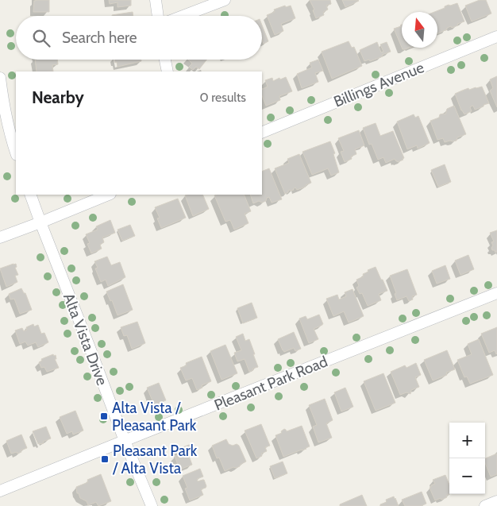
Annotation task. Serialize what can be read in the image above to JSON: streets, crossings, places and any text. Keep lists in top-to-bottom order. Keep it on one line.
{"streets":{"street":["Billings Avenue","Alta Vista Drive","Pleasant Park Road"]},"crossings":[["Alta Vista Drive","Pleasant Park Road"]],"places":{"transit":["Alta Vista / Pleasant Park","Pleasant Park / Alta Vista"]},"north":"top","page":{"search":"Search here","heading":["Nearby","0 results"],"map_buttons":["+","−"]}}
